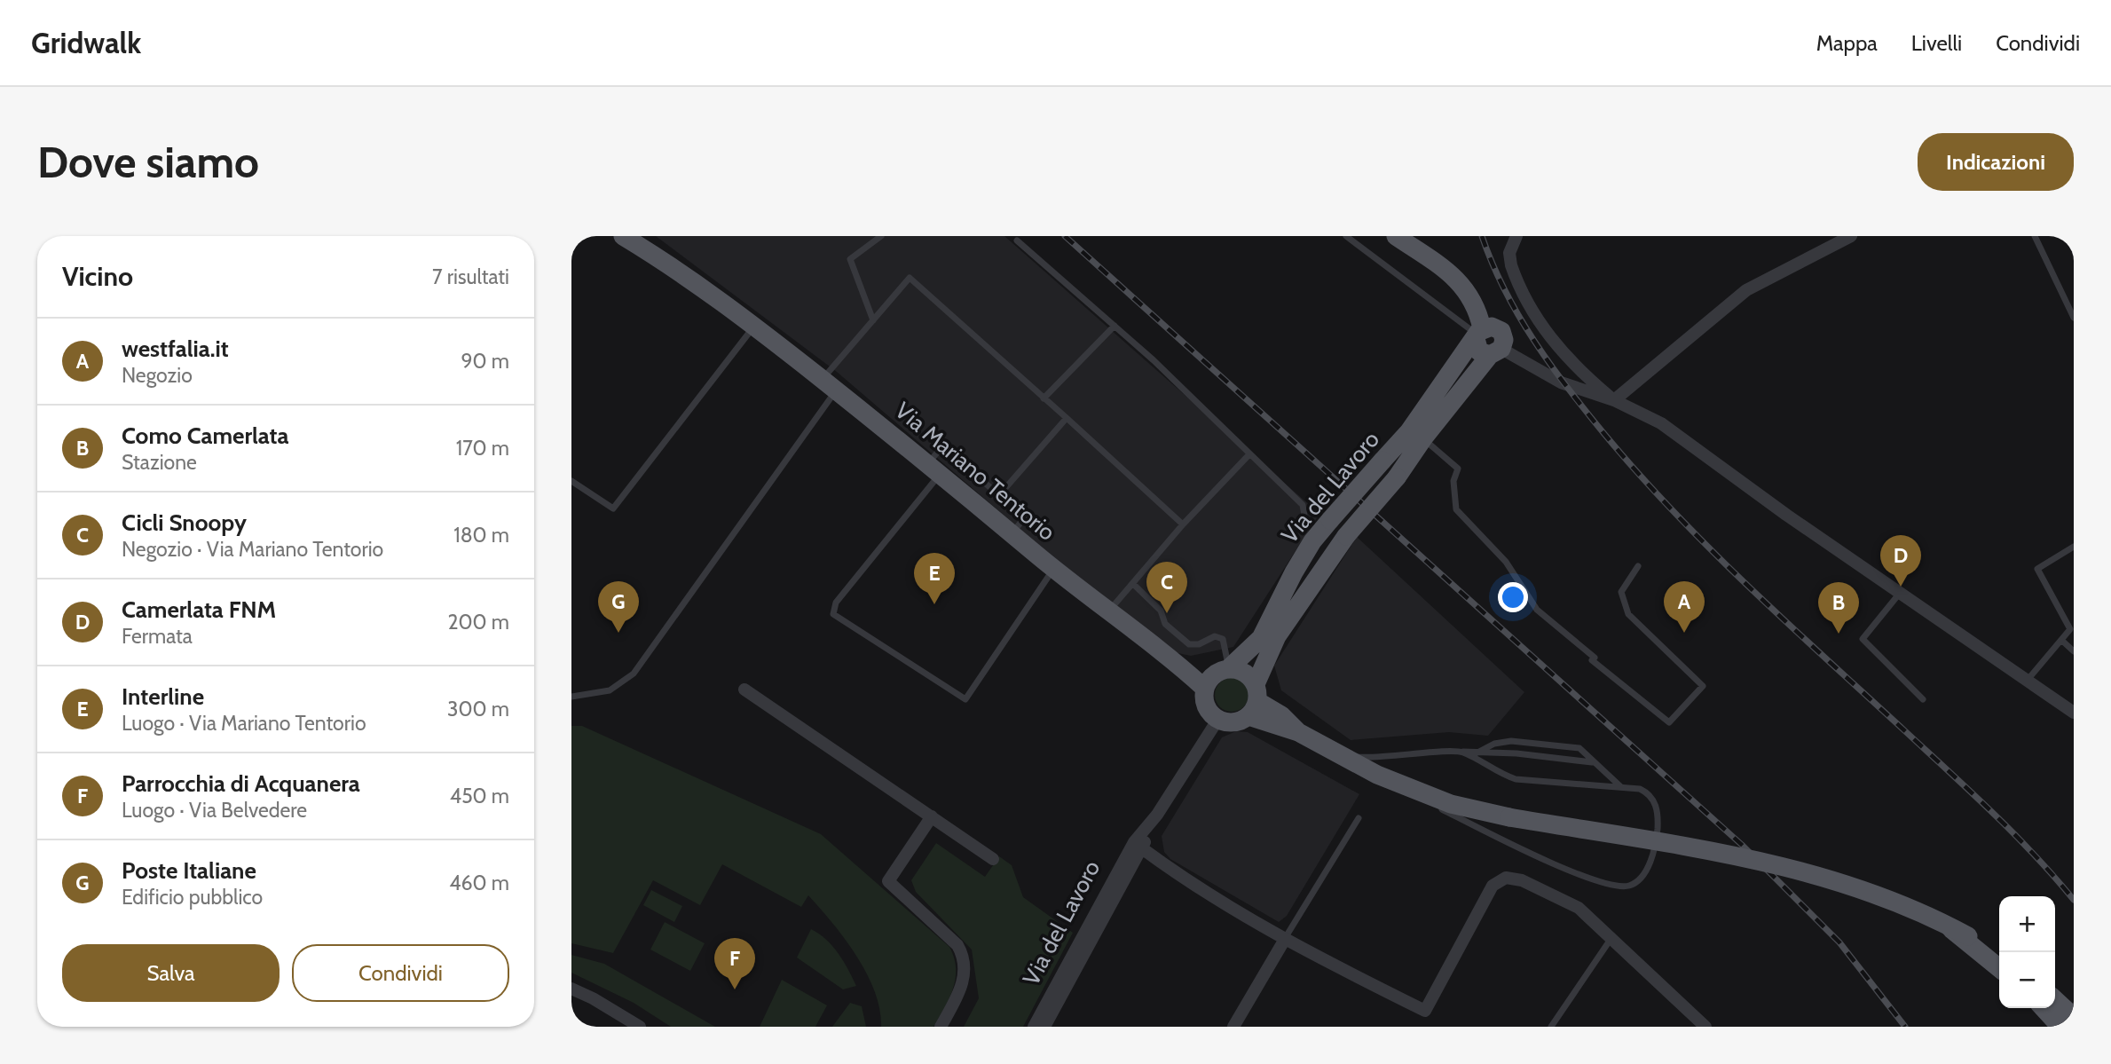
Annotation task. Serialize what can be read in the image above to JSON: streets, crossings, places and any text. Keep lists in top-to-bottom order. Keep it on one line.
{"streets":{"main road":["Via Mariano Tentorio","Via del Lavoro"]},"crossings":[["Via Mariano Tentorio","Via del Lavoro"]],"page":{"header":"Gridwalk","nav":["Mappa","Livelli","Condividi"],"buttons":["Indicazioni",["Salva","Condividi"]],"title":"Dove siamo","heading":["Vicino","7 risultati"],"list":[{"mark":"A","name":"westfalia.it","note":"Negozio","value":"90 m"},{"mark":"B","name":"Como Camerlata","note":"Stazione","value":"170 m"},{"mark":"C","name":"Cicli Snoopy","note":"Negozio · Via Mariano Tentorio","value":"180 m"},{"mark":"D","name":"Camerlata FNM","note":"Fermata","value":"200 m"},{"mark":"E","name":"Interline","note":"Luogo · Via Mariano Tentorio","value":"300 m"},{"mark":"F","name":"Parrocchia di Acquanera","note":"Luogo · Via Belvedere","value":"450 m"},{"mark":"G","name":"Poste Italiane","note":"Edificio pubblico","value":"460 m"}],"pins":["D","E","C","A","G","B","F"],"map_buttons":["+","−"]}}
